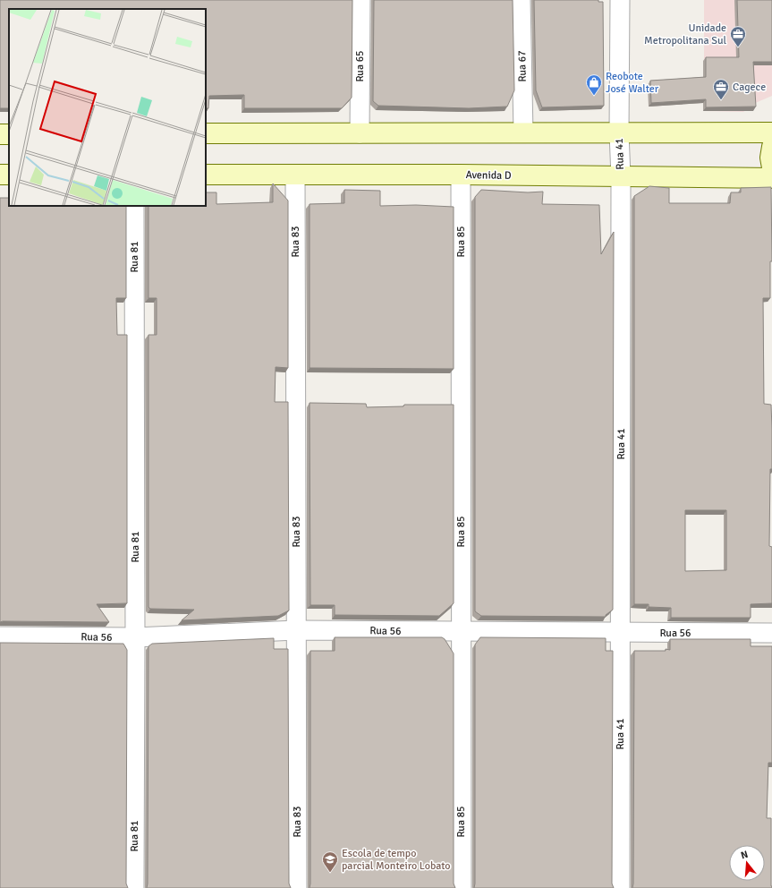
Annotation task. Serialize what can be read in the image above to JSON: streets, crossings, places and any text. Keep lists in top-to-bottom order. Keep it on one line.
{"streets":{"main road":["Avenida D"],"street":["Rua 65","Rua 67","Rua 41","Rua 83","Rua 85","Rua 81","Rua 56"]},"crossings":[["Rua 41","Avenida D"],["Rua 41","Rua 56"],["Avenida D","Rua 83"],["Avenida D","Rua 85"],["Rua 83","Rua 56"],["Rua 85","Rua 56"],["Rua 81","Rua 56"]],"places":{"office":["Unidade Metropolitana Sul","Cagece"],"shop":["Reobote José Walter"],"school or university":["Escola de tempo parcial Monteiro Lobato"]},"north":"top"}
